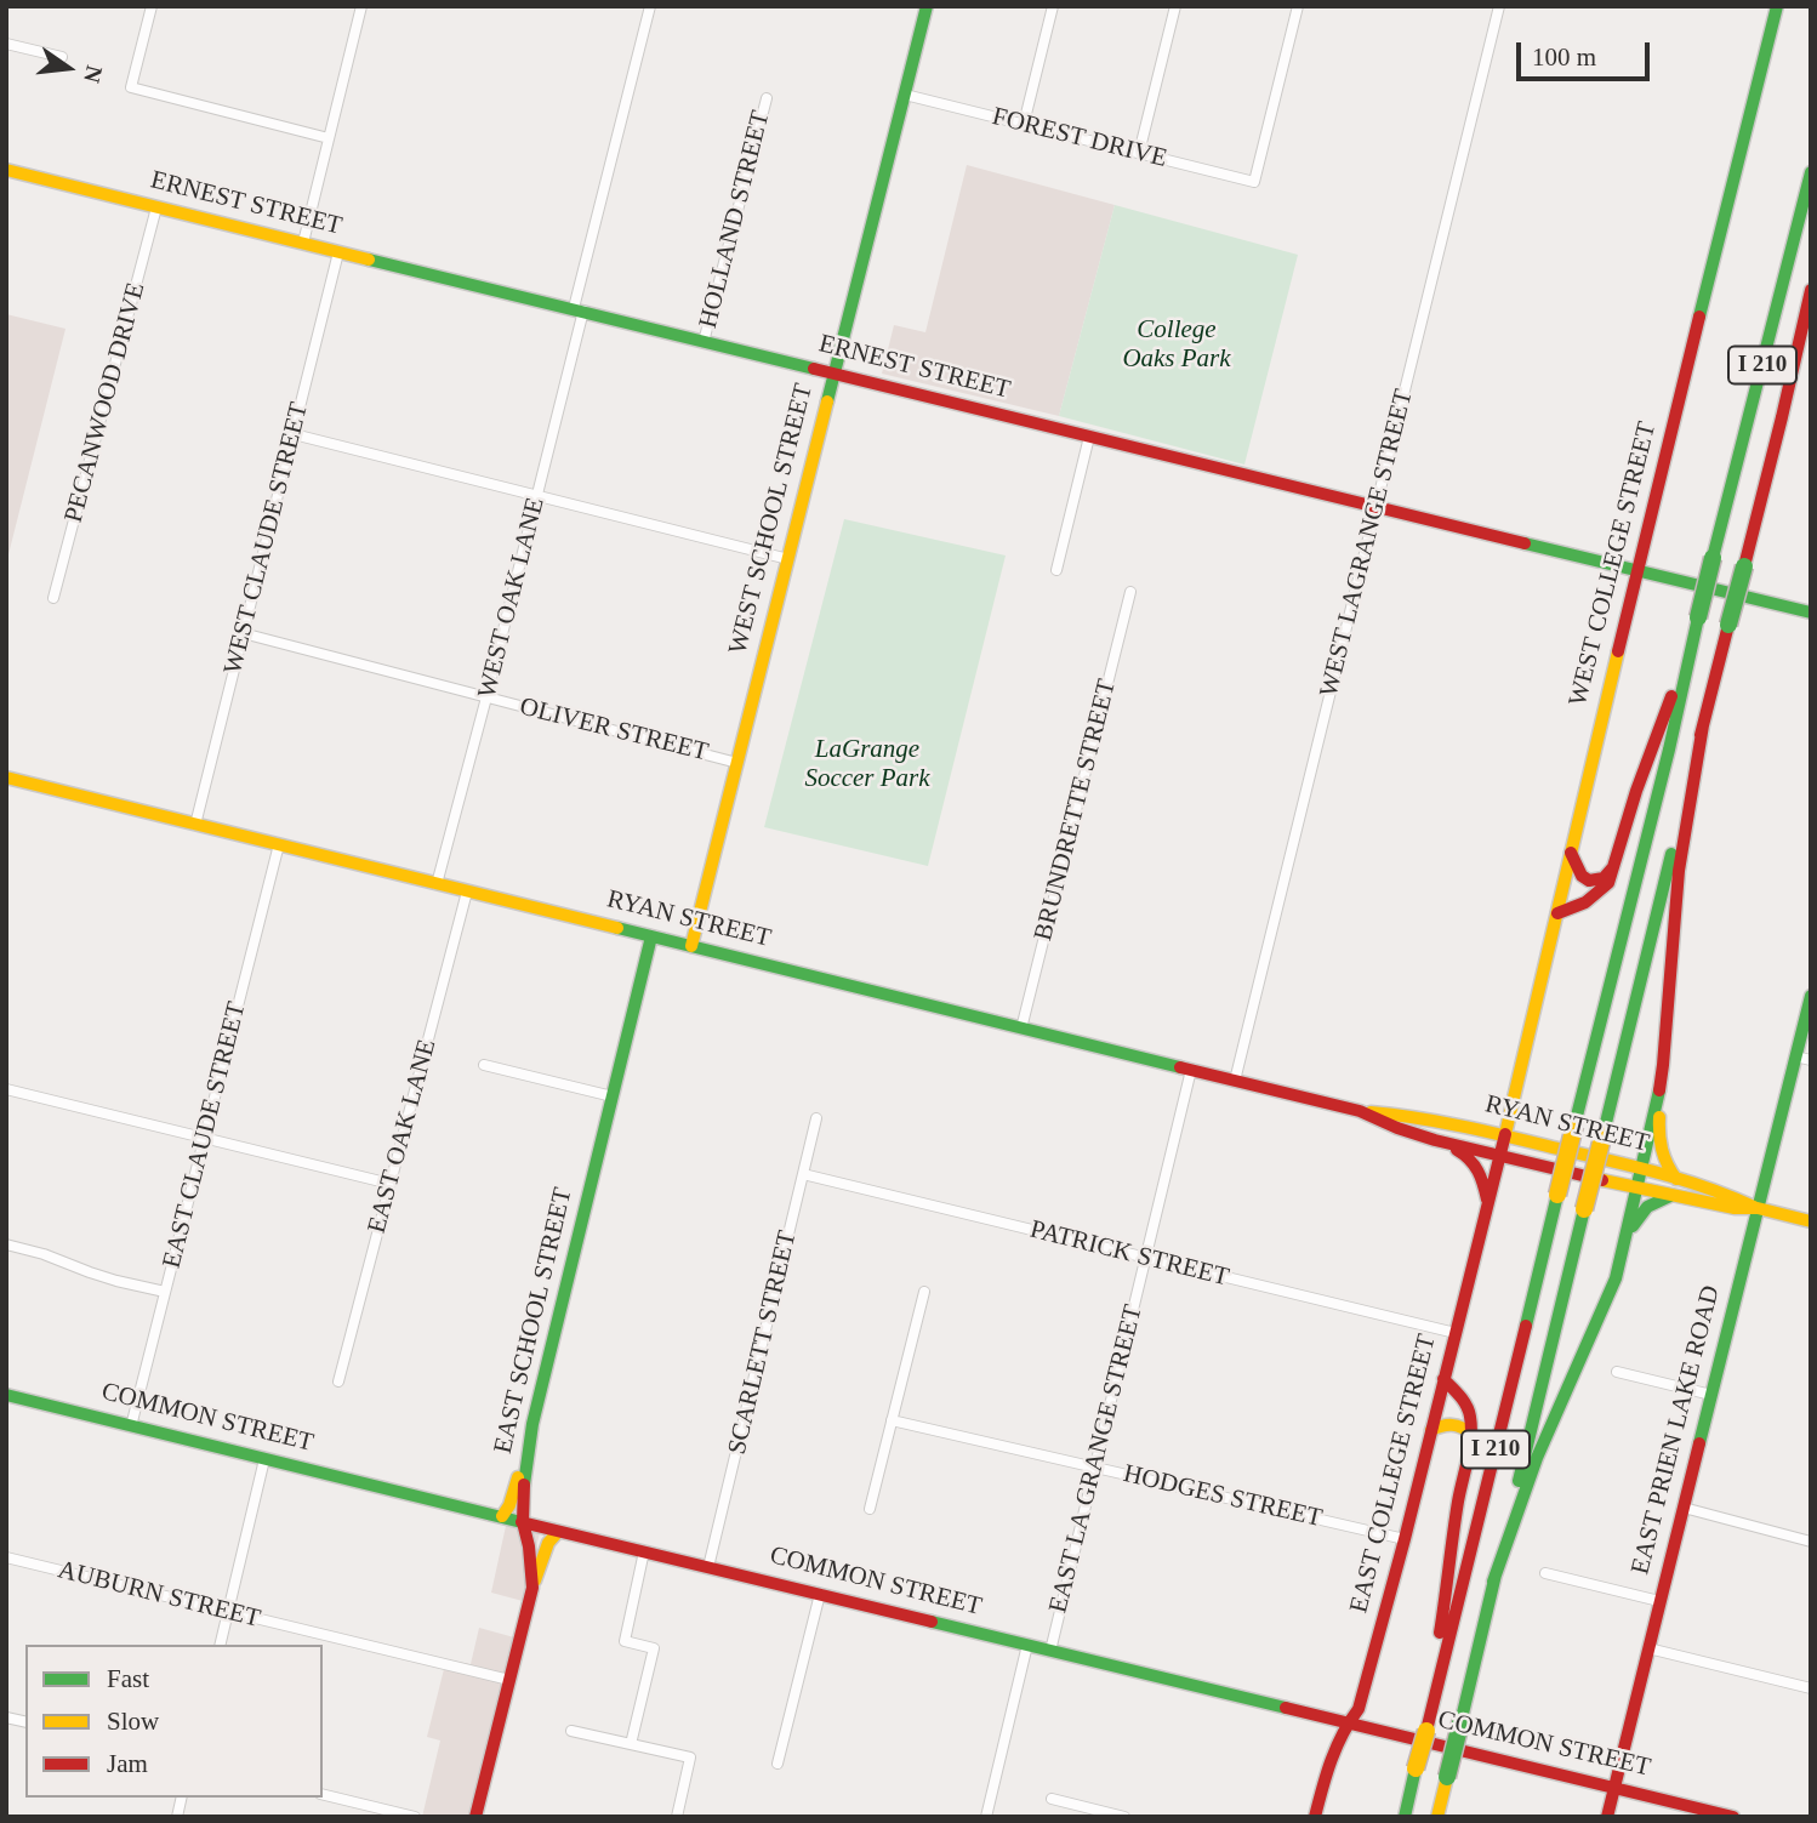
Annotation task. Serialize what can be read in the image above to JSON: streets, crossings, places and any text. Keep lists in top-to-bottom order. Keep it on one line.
{"streets":{"main road":["ERNEST STREET","I 210","WEST SCHOOL STREET","WEST COLLEGE STREET","RYAN STREET","EAST SCHOOL STREET","COMMON STREET","EAST PRIEN LAKE ROAD","EAST COLLEGE STREET"],"street":["FOREST DRIVE","HOLLAND STREET","PECANWOOD DRIVE","WEST CLAUDE STREET","WEST LAGRANGE STREET","WEST OAK LANE","OLIVER STREET","BRUNDRETTE STREET","EAST CLAUDE STREET","EAST OAK LANE","PATRICK STREET","SCARLETT STREET","EAST LA GRANGE STREET","HODGES STREET","AUBURN STREET"]},"crossings":[["FOREST DRIVE","WEST SCHOOL STREET"],["ERNEST STREET","HOLLAND STREET"],["ERNEST STREET","PECANWOOD DRIVE"],["ERNEST STREET","WEST SCHOOL STREET"],["ERNEST STREET","WEST CLAUDE STREET"],["ERNEST STREET","WEST LAGRANGE STREET"],["ERNEST STREET","WEST COLLEGE STREET"],["ERNEST STREET","WEST OAK LANE"],["WEST SCHOOL STREET","OLIVER STREET"],["WEST SCHOOL STREET","RYAN STREET"],["WEST CLAUDE STREET","OLIVER STREET"],["WEST CLAUDE STREET","RYAN STREET"],["WEST LAGRANGE STREET","RYAN STREET"],["WEST COLLEGE STREET","RYAN STREET"],["WEST COLLEGE STREET","EAST COLLEGE STREET"],["WEST OAK LANE","OLIVER STREET"],["WEST OAK LANE","RYAN STREET"],["BRUNDRETTE STREET","RYAN STREET"],["RYAN STREET","EAST CLAUDE STREET"],["RYAN STREET","EAST OAK LANE"],["RYAN STREET","EAST SCHOOL STREET"],["RYAN STREET","EAST PRIEN LAKE ROAD"],["RYAN STREET","EAST LA GRANGE STREET"],["RYAN STREET","EAST COLLEGE STREET"],["EAST CLAUDE STREET","COMMON STREET"],["PATRICK STREET","SCARLETT STREET"],["PATRICK STREET","EAST LA GRANGE STREET"],["PATRICK STREET","EAST COLLEGE STREET"],["EAST SCHOOL STREET","COMMON STREET"],["EAST SCHOOL STREET","AUBURN STREET"],["SCARLETT STREET","COMMON STREET"],["COMMON STREET","EAST PRIEN LAKE ROAD"],["COMMON STREET","EAST LA GRANGE STREET"],["COMMON STREET","EAST COLLEGE STREET"],["EAST LA GRANGE STREET","HODGES STREET"],["EAST COLLEGE STREET","HODGES STREET"]],"parks":["College Oaks Park","LaGrange Soccer Park"],"legend":["Fast","Slow","Jam"],"scale_bar":"100 m","north":"right"}
